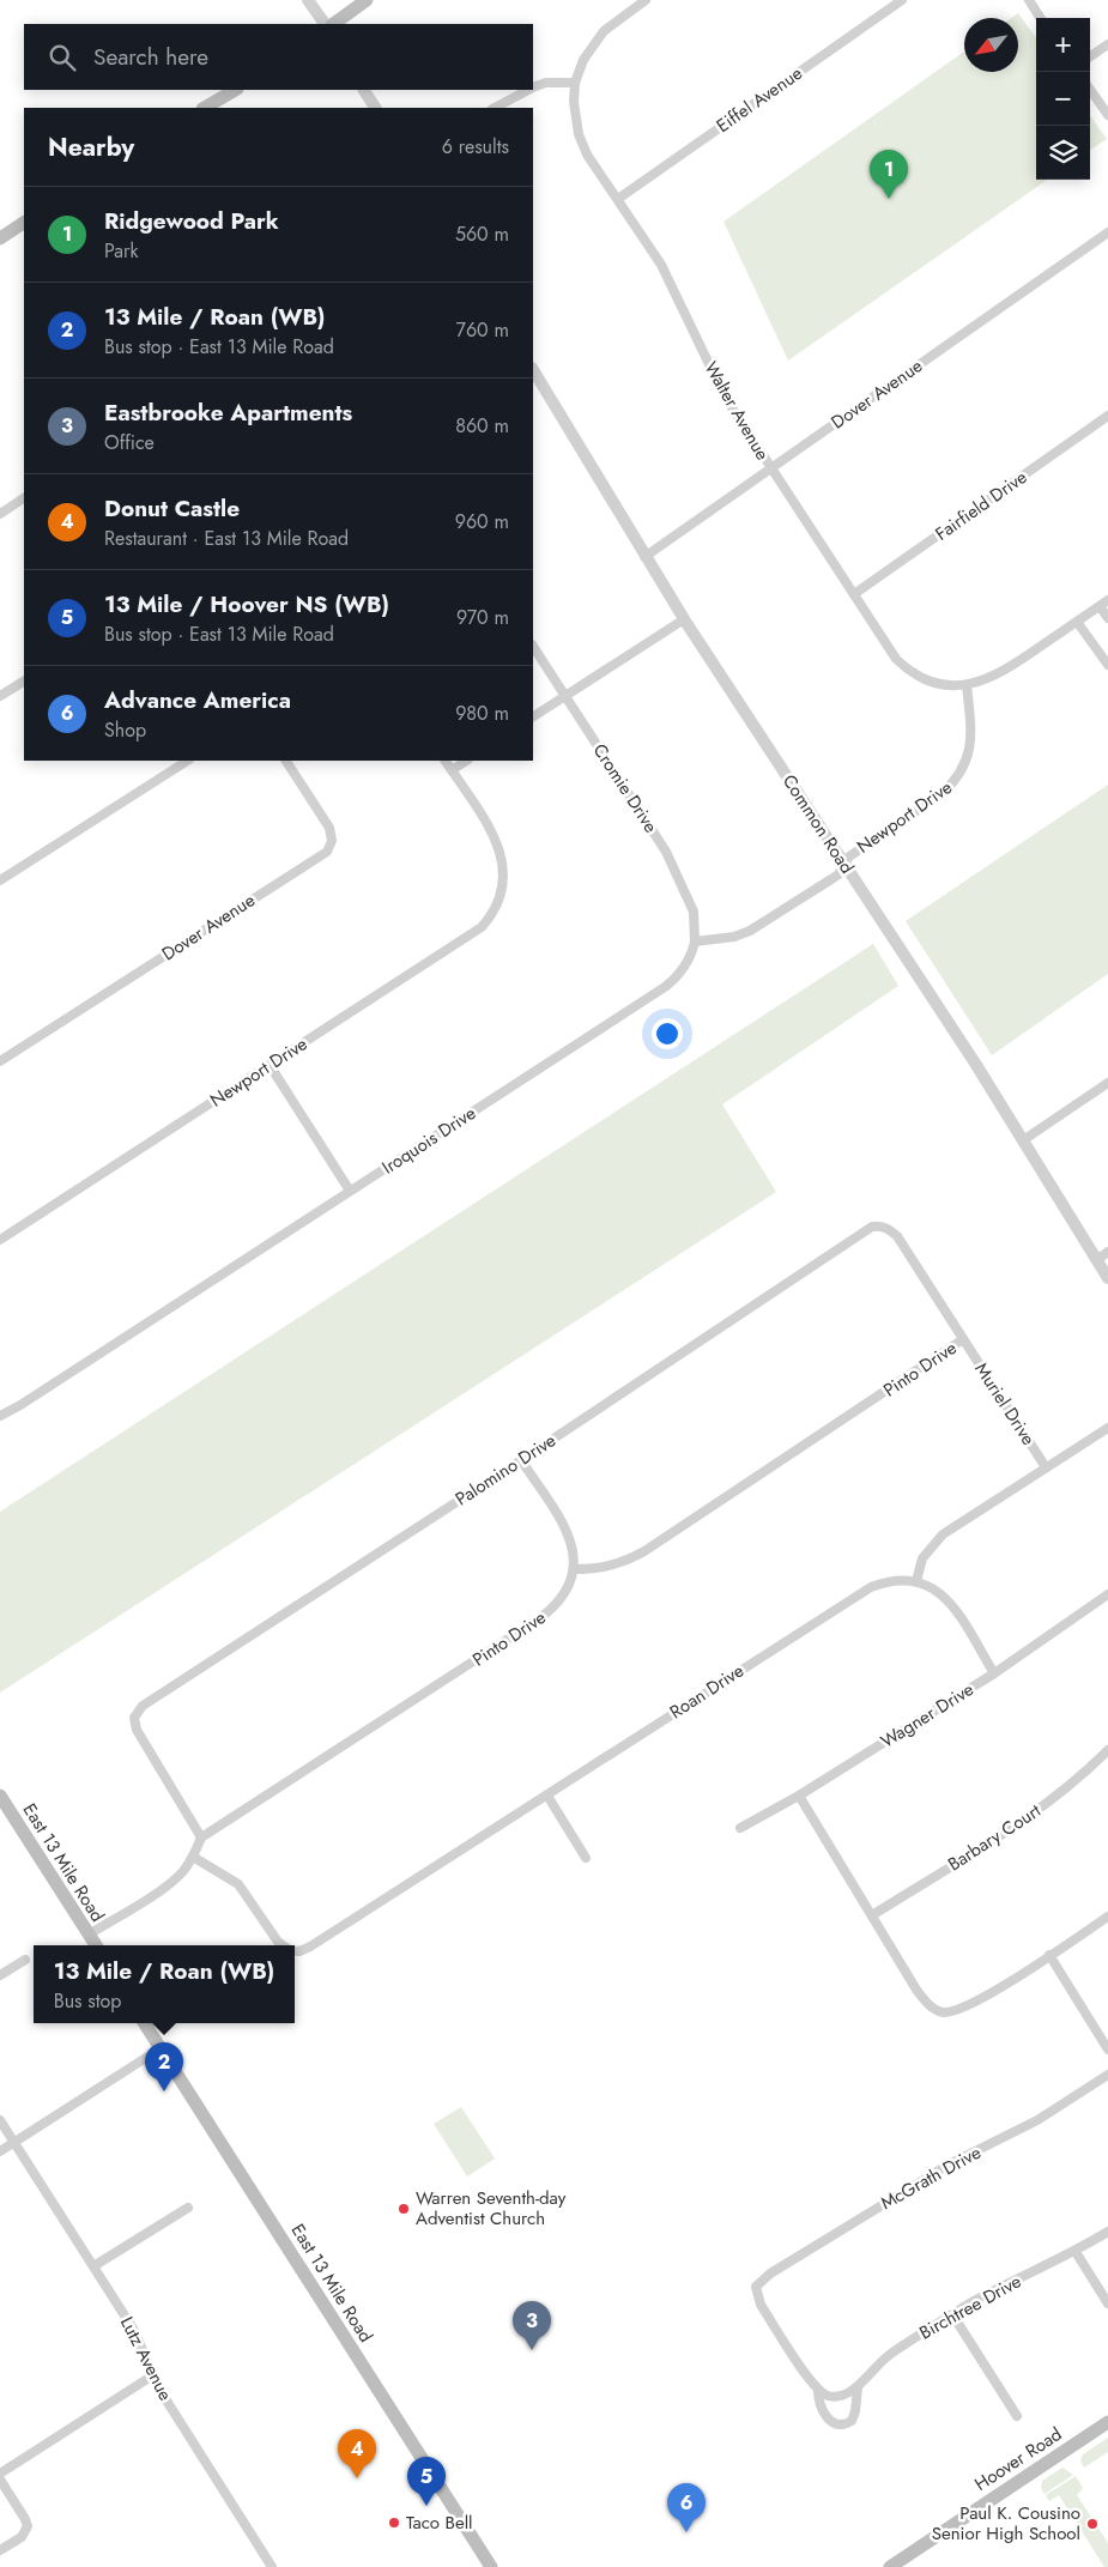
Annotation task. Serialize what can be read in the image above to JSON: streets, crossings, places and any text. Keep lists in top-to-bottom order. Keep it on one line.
{"streets":{"main road":["East 13 Mile Road","Hoover Road"],"street":["Eiffel Avenue","Dover Avenue","Walter Avenue","Fairfield Drive","Cromie Drive","Newport Drive","Common Road","Iroquois Drive","Pinto Drive","Muriel Drive","Palomino Drive","Roan Drive","Wagner Drive","Barbary Court","McGrath Drive","Birchtree Drive","Lutz Avenue"]},"crossings":[["Eiffel Avenue","Walter Avenue"],["Dover Avenue","Walter Avenue"],["Dover Avenue","Common Road"],["Walter Avenue","Fairfield Drive"],["Walter Avenue","Newport Drive"],["Cromie Drive","Iroquois Drive"],["Newport Drive","Common Road"],["Pinto Drive","Muriel Drive"],["Pinto Drive","Palomino Drive"],["Muriel Drive","Palomino Drive"],["McGrath Drive","Birchtree Drive"]],"places":["Warren Seventh-day Adventist Church","Taco Bell","Paul K. Cousino Senior High School"],"north":"bottom left","page":{"map_buttons":["+","−"],"search":"Search here","heading":["Nearby","6 results"],"pins":["1","2","3","4","5","6"],"list":[{"mark":"1","name":"Ridgewood Park","note":"Park","value":"560 m"},{"mark":"2","name":"13 Mile / Roan (WB)","note":"Bus stop · East 13 Mile Road","value":"760 m"},{"mark":"3","name":"Eastbrooke Apartments","note":"Office","value":"860 m"},{"mark":"4","name":"Donut Castle","note":"Restaurant · East 13 Mile Road","value":"960 m"},{"mark":"5","name":"13 Mile / Hoover NS (WB)","note":"Bus stop · East 13 Mile Road","value":"970 m"},{"mark":"6","name":"Advance America","note":"Shop","value":"980 m"}],"popup":["13 Mile / Roan (WB)","Bus stop"]}}
